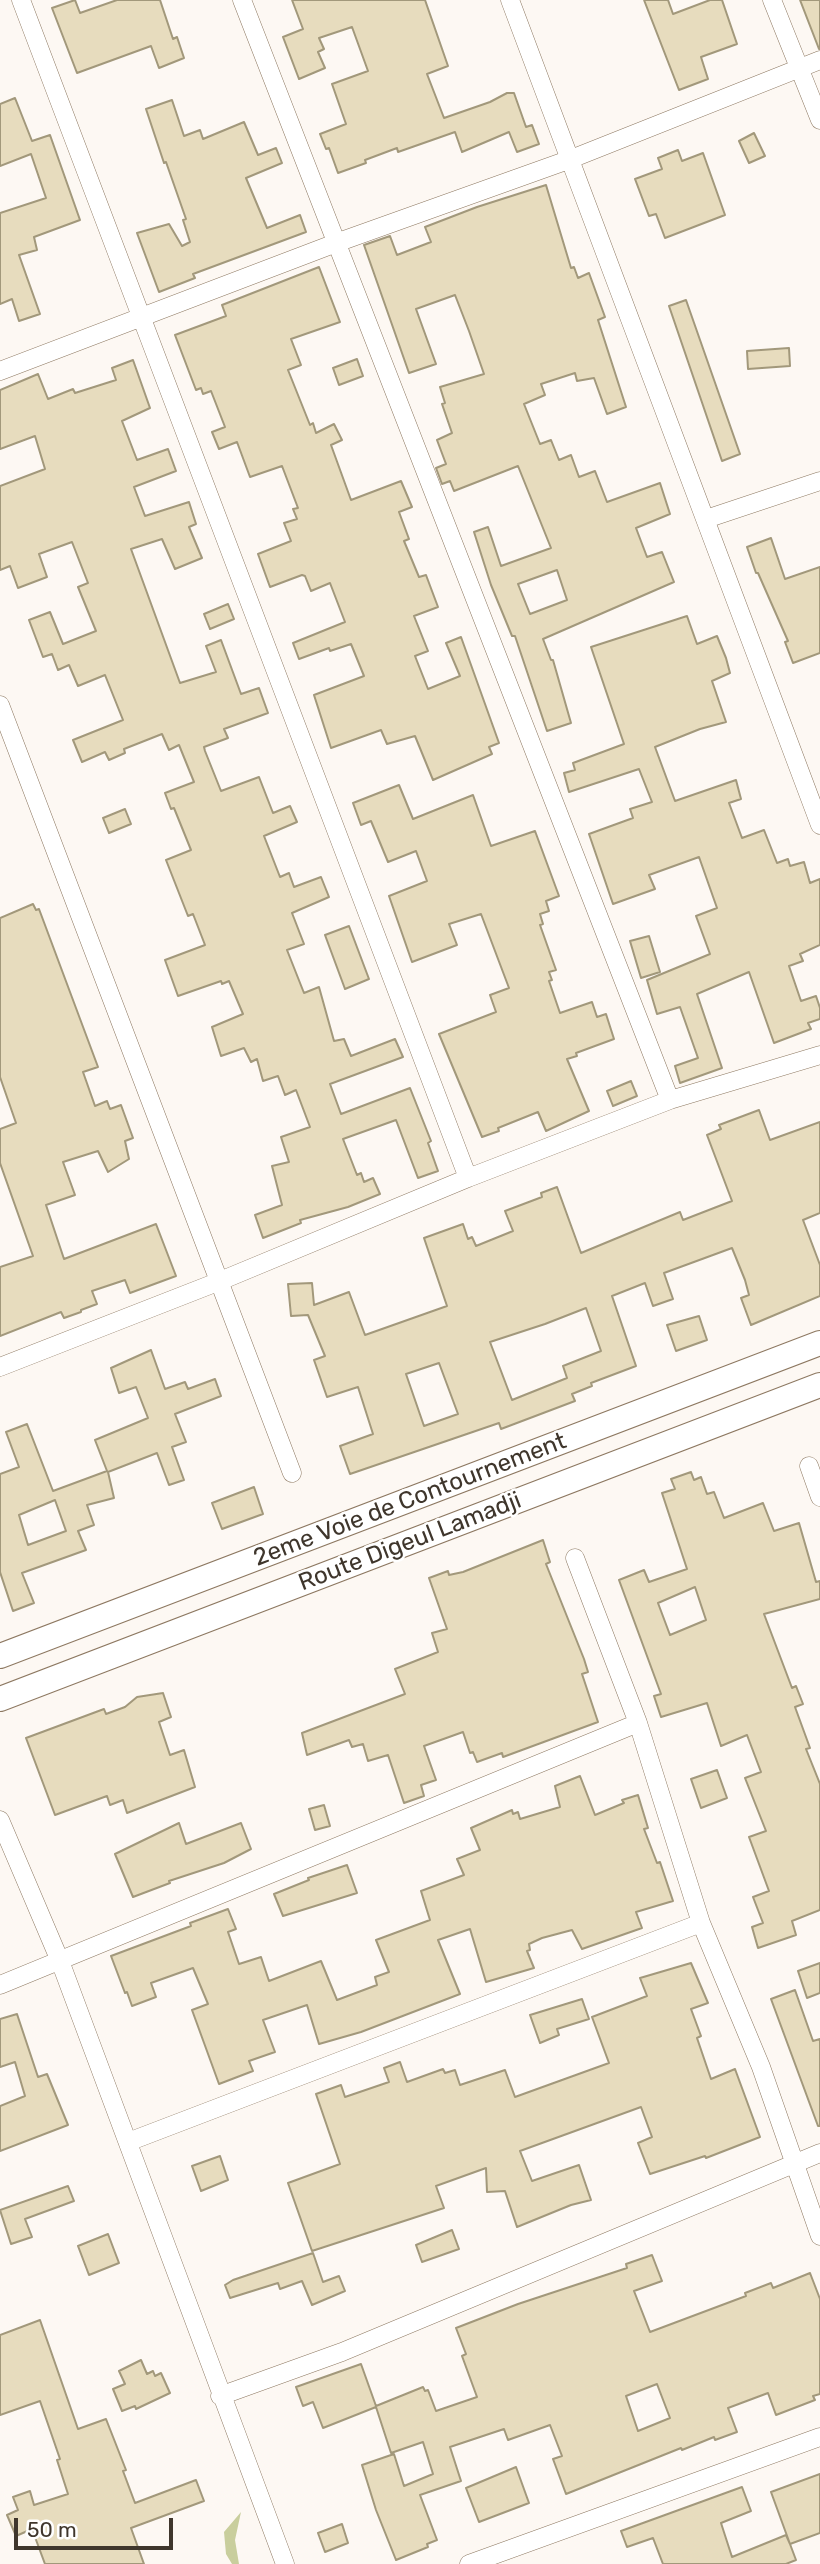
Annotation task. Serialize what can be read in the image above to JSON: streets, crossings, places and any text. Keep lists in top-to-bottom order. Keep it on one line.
{"streets":{"main road":["2eme Voie de Contournement","Route Digeul Lamadji"]},"scale_bar":"50 m"}
